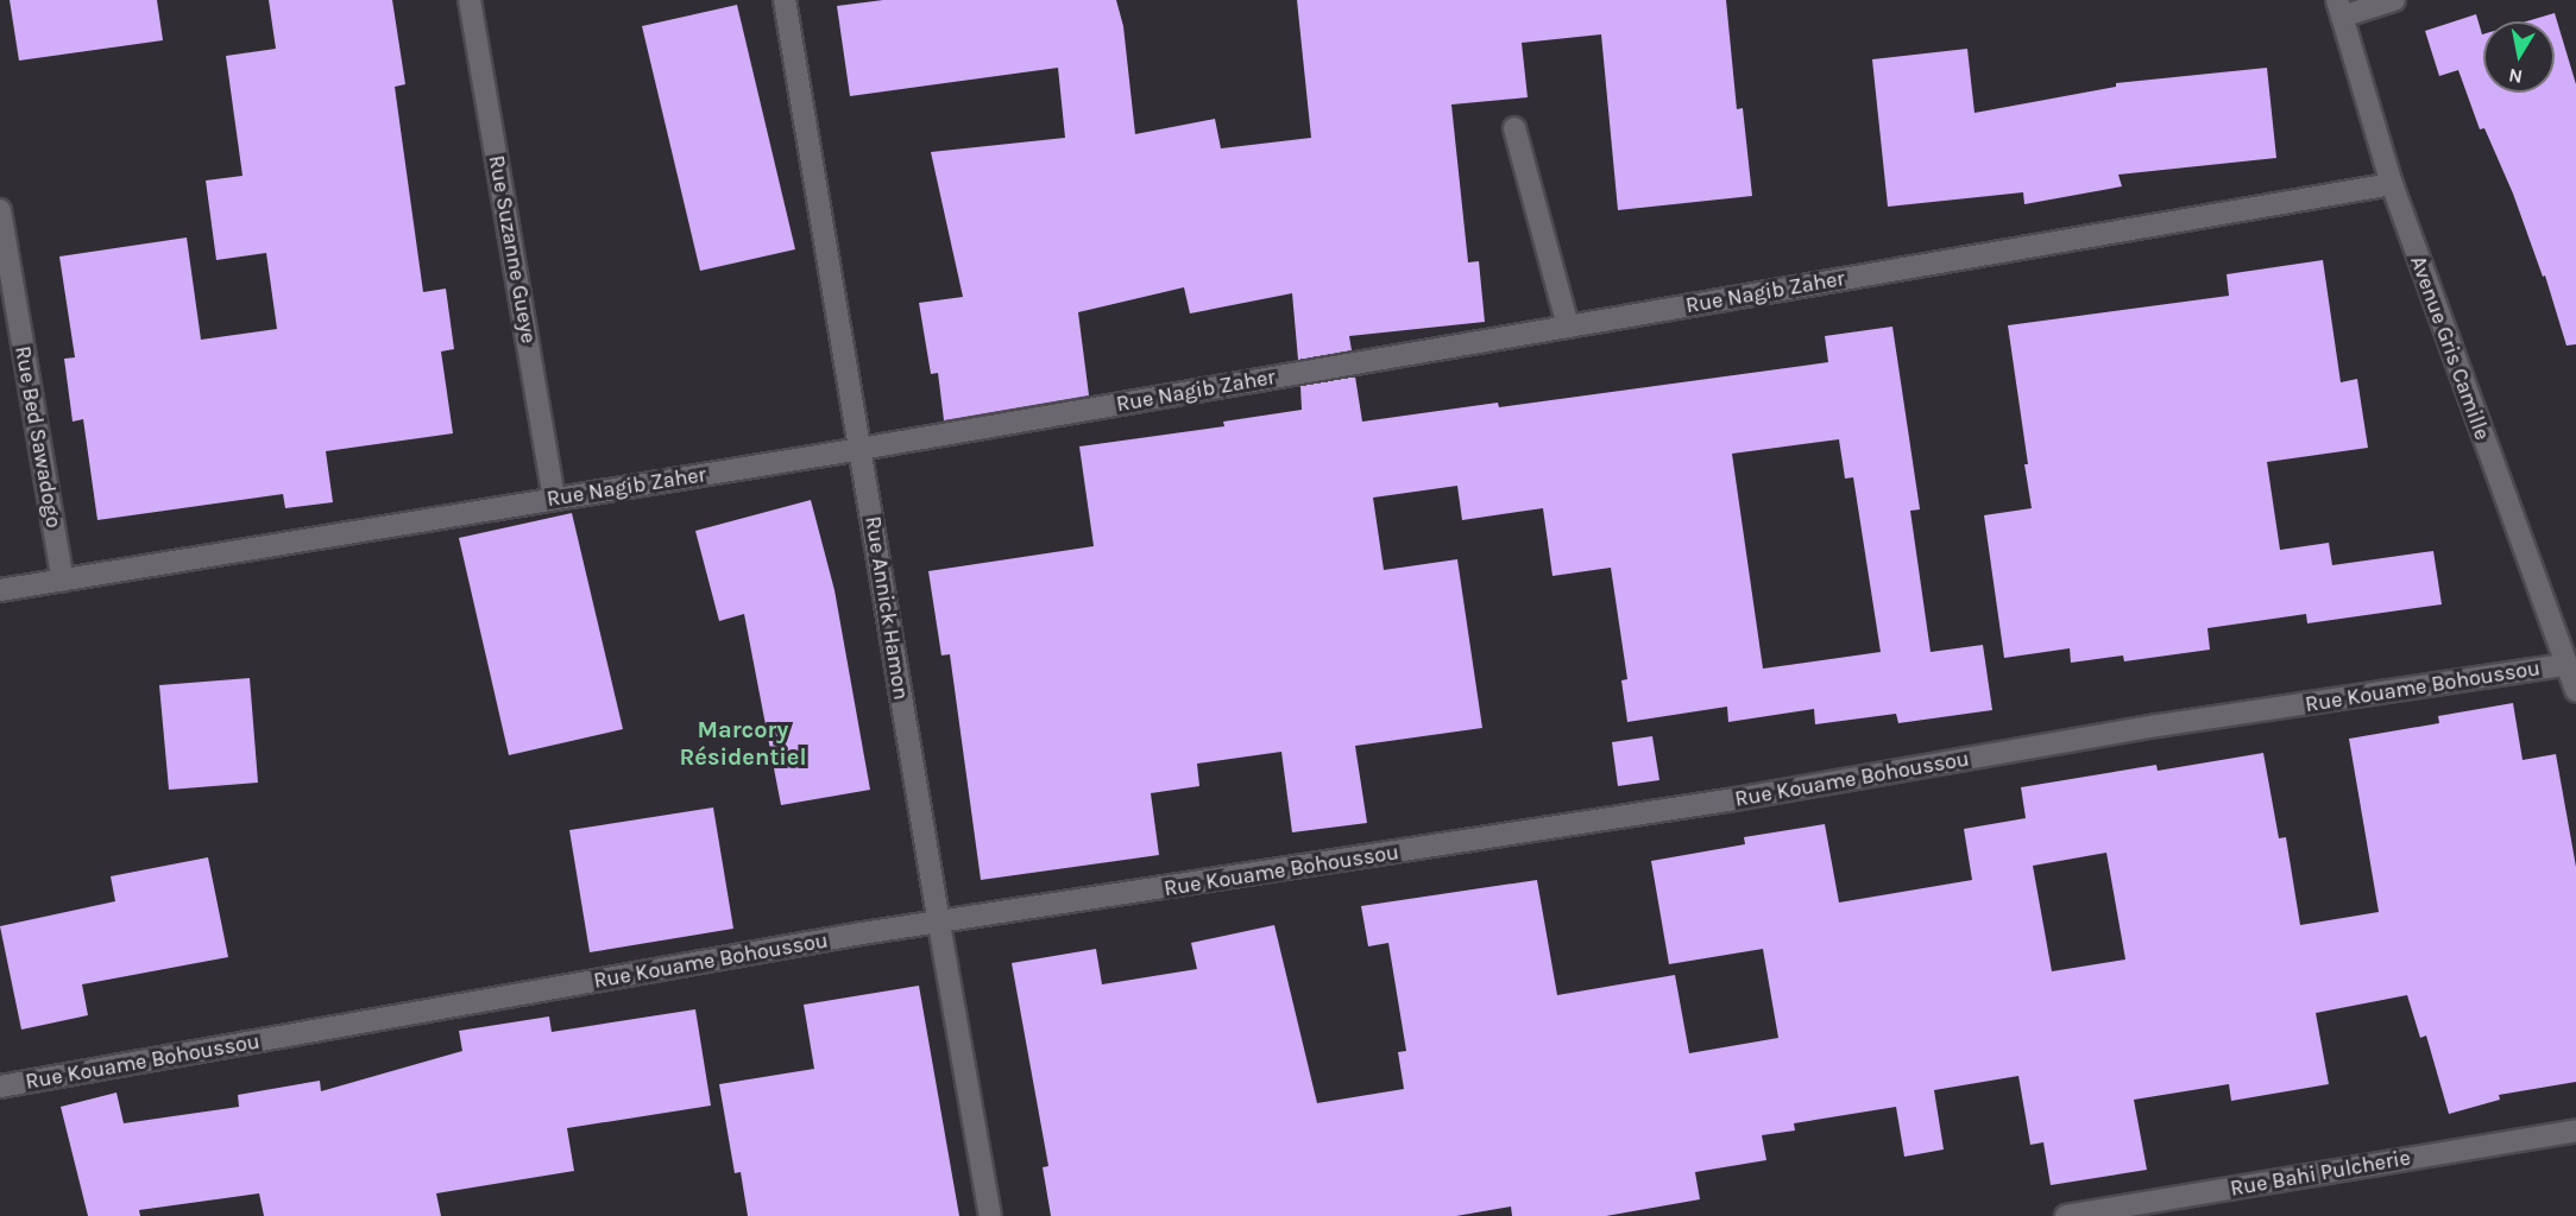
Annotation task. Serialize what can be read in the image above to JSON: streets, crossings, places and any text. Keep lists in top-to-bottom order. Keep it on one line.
{"streets":{"street":["Rue Suzanne Gueye","Rue Nagib Zaher","Avenue Gris Camille","Rue Bed Sawadogo","Rue Annick Hamon","Rue Kouame Bohoussou","Rue Bahi Pulcherie"]},"crossings":[["Rue Suzanne Gueye","Rue Nagib Zaher"],["Rue Nagib Zaher","Avenue Gris Camille"],["Rue Nagib Zaher","Rue Bed Sawadogo"],["Rue Nagib Zaher","Rue Annick Hamon"],["Avenue Gris Camille","Rue Kouame Bohoussou"],["Rue Annick Hamon","Rue Kouame Bohoussou"]],"districts":["Marcory Résidentiel"],"north":"bottom"}
